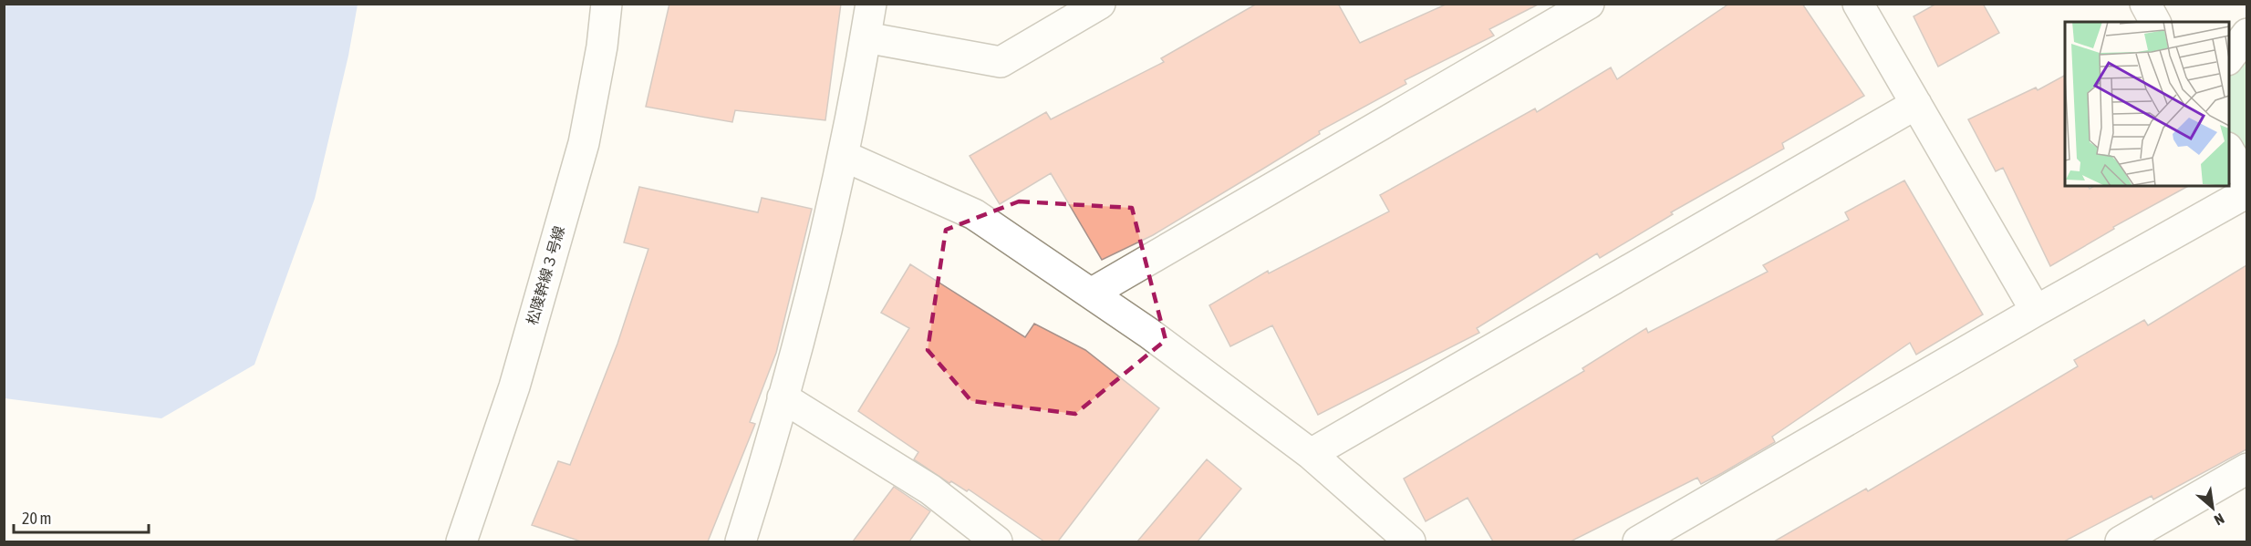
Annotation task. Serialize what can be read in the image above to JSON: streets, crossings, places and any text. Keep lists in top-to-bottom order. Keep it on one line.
{"streets":{"street":["松陵幹線３号線"]},"scale_bar":"20 m","north":"bottom right"}
